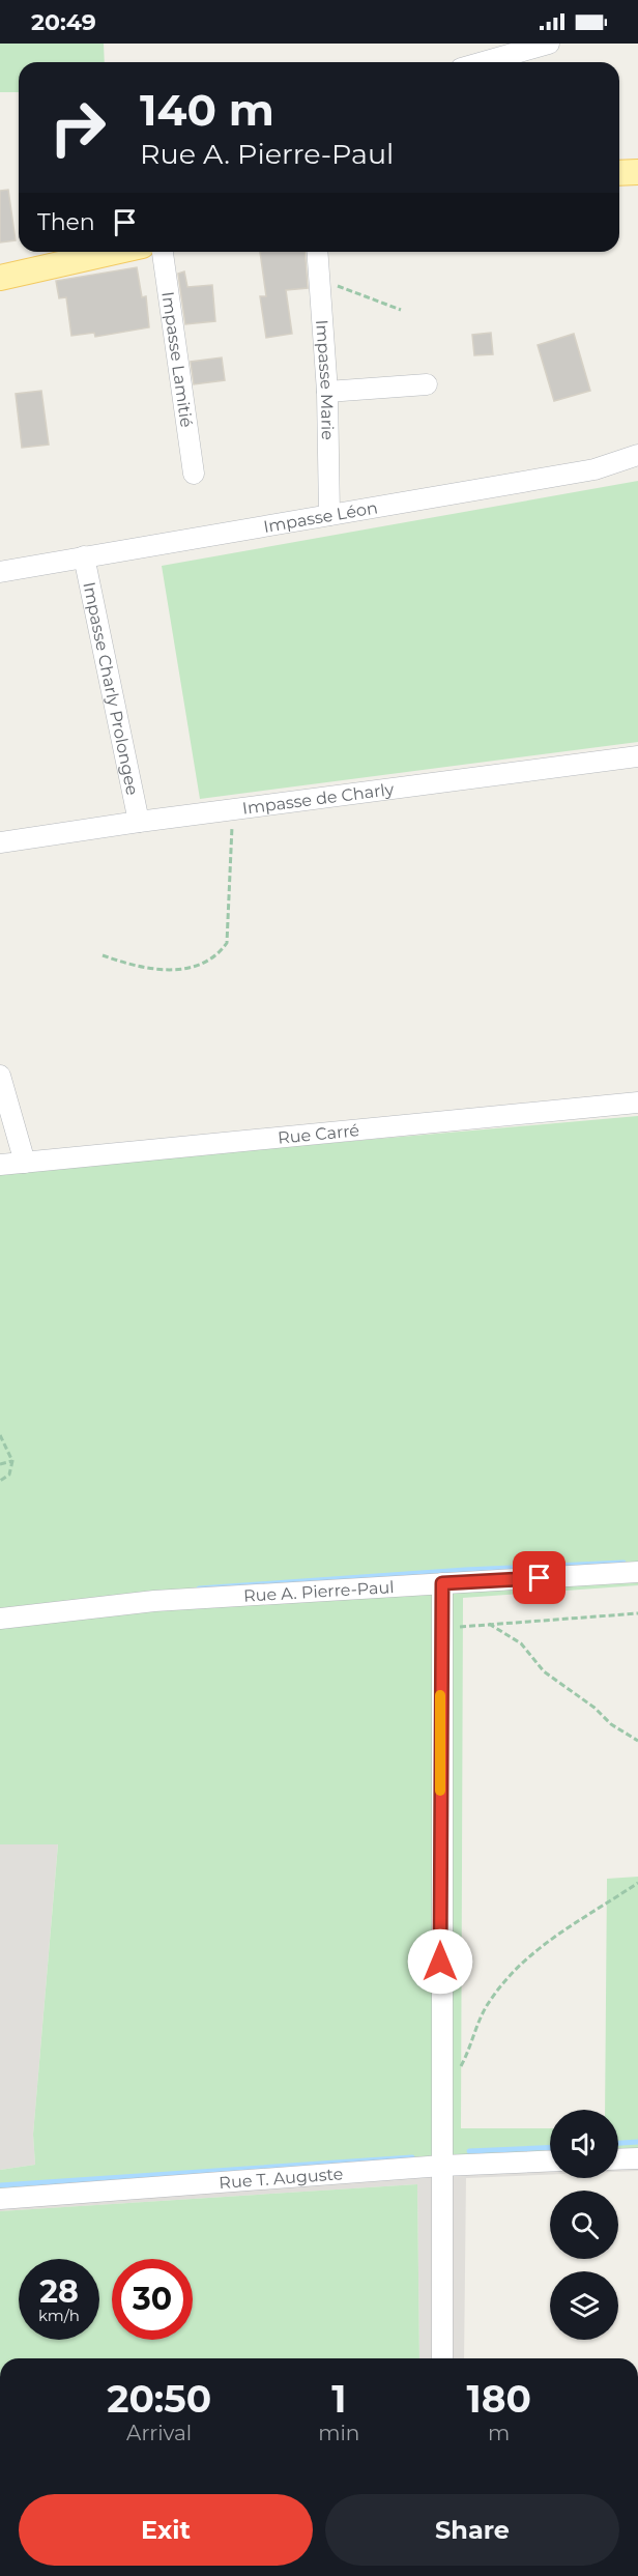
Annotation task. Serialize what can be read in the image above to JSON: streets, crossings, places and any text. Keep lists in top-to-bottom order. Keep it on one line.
{"streets":{"street":["Impasse Lamitié","Impasse Marie","Impasse Léon","Impasse Charly Prolongee","Impasse de Charly","Rue Carré","Rue A. Pierre-Paul","Rue T. Auguste"]},"crossings":[["Impasse Marie","Impasse Léon"],["Impasse Léon","Impasse Charly Prolongee"],["Impasse Charly Prolongee","Impasse de Charly"]],"page":{"status":"20:49","turn":["140 m","Rue A. Pierre-Paul"],"then":"Then","speed":"28 km/h","limit":"30","eta":["20:50","Arrival","1","min","180","m"],"buttons":["Exit","Share"]}}
